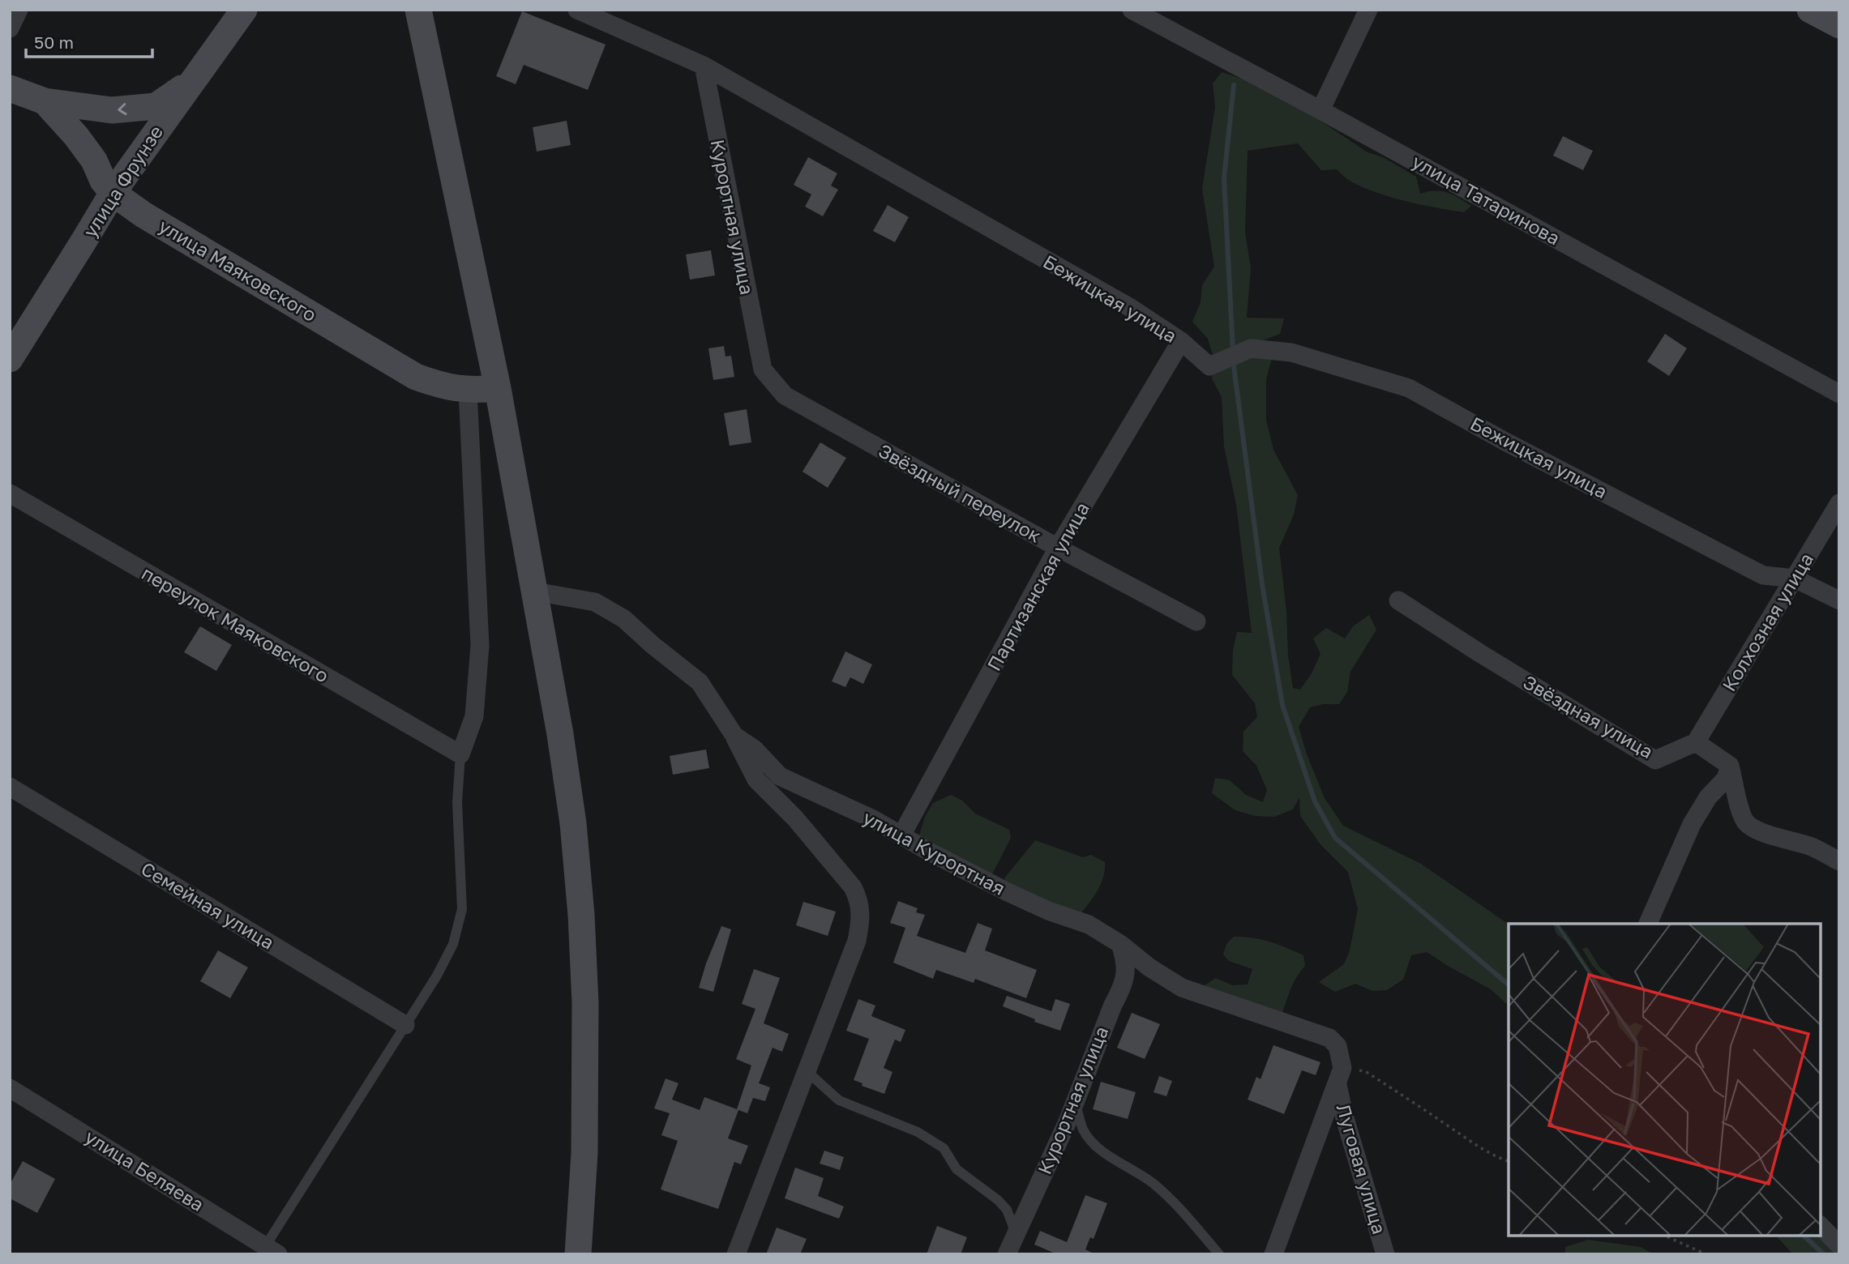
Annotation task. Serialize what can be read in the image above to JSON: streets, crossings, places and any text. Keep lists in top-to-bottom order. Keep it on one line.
{"streets":{"main road":["улица Фрунзе","улица Маяковского"],"street":["улица Татаринова","Курортная улица","Бежицкая улица","Звёздный переулок","Партизанская улица","Колхозная улица","переулок Маяковского","Звёздная улица","улица Курортная","Семейная улица","Луговая улица","улица Беляева"]},"crossings":[["улица Фрунзе","улица Маяковского"],["Курортная улица","Бежицкая улица"],["Курортная улица","Звёздный переулок"],["Курортная улица","улица Курортная"],["Бежицкая улица","Партизанская улица"],["Бежицкая улица","Колхозная улица"],["Звёздный переулок","Партизанская улица"],["Партизанская улица","улица Курортная"],["Колхозная улица","Звёздная улица"],["улица Курортная","Луговая улица"]],"scale_bar":"50 m"}
